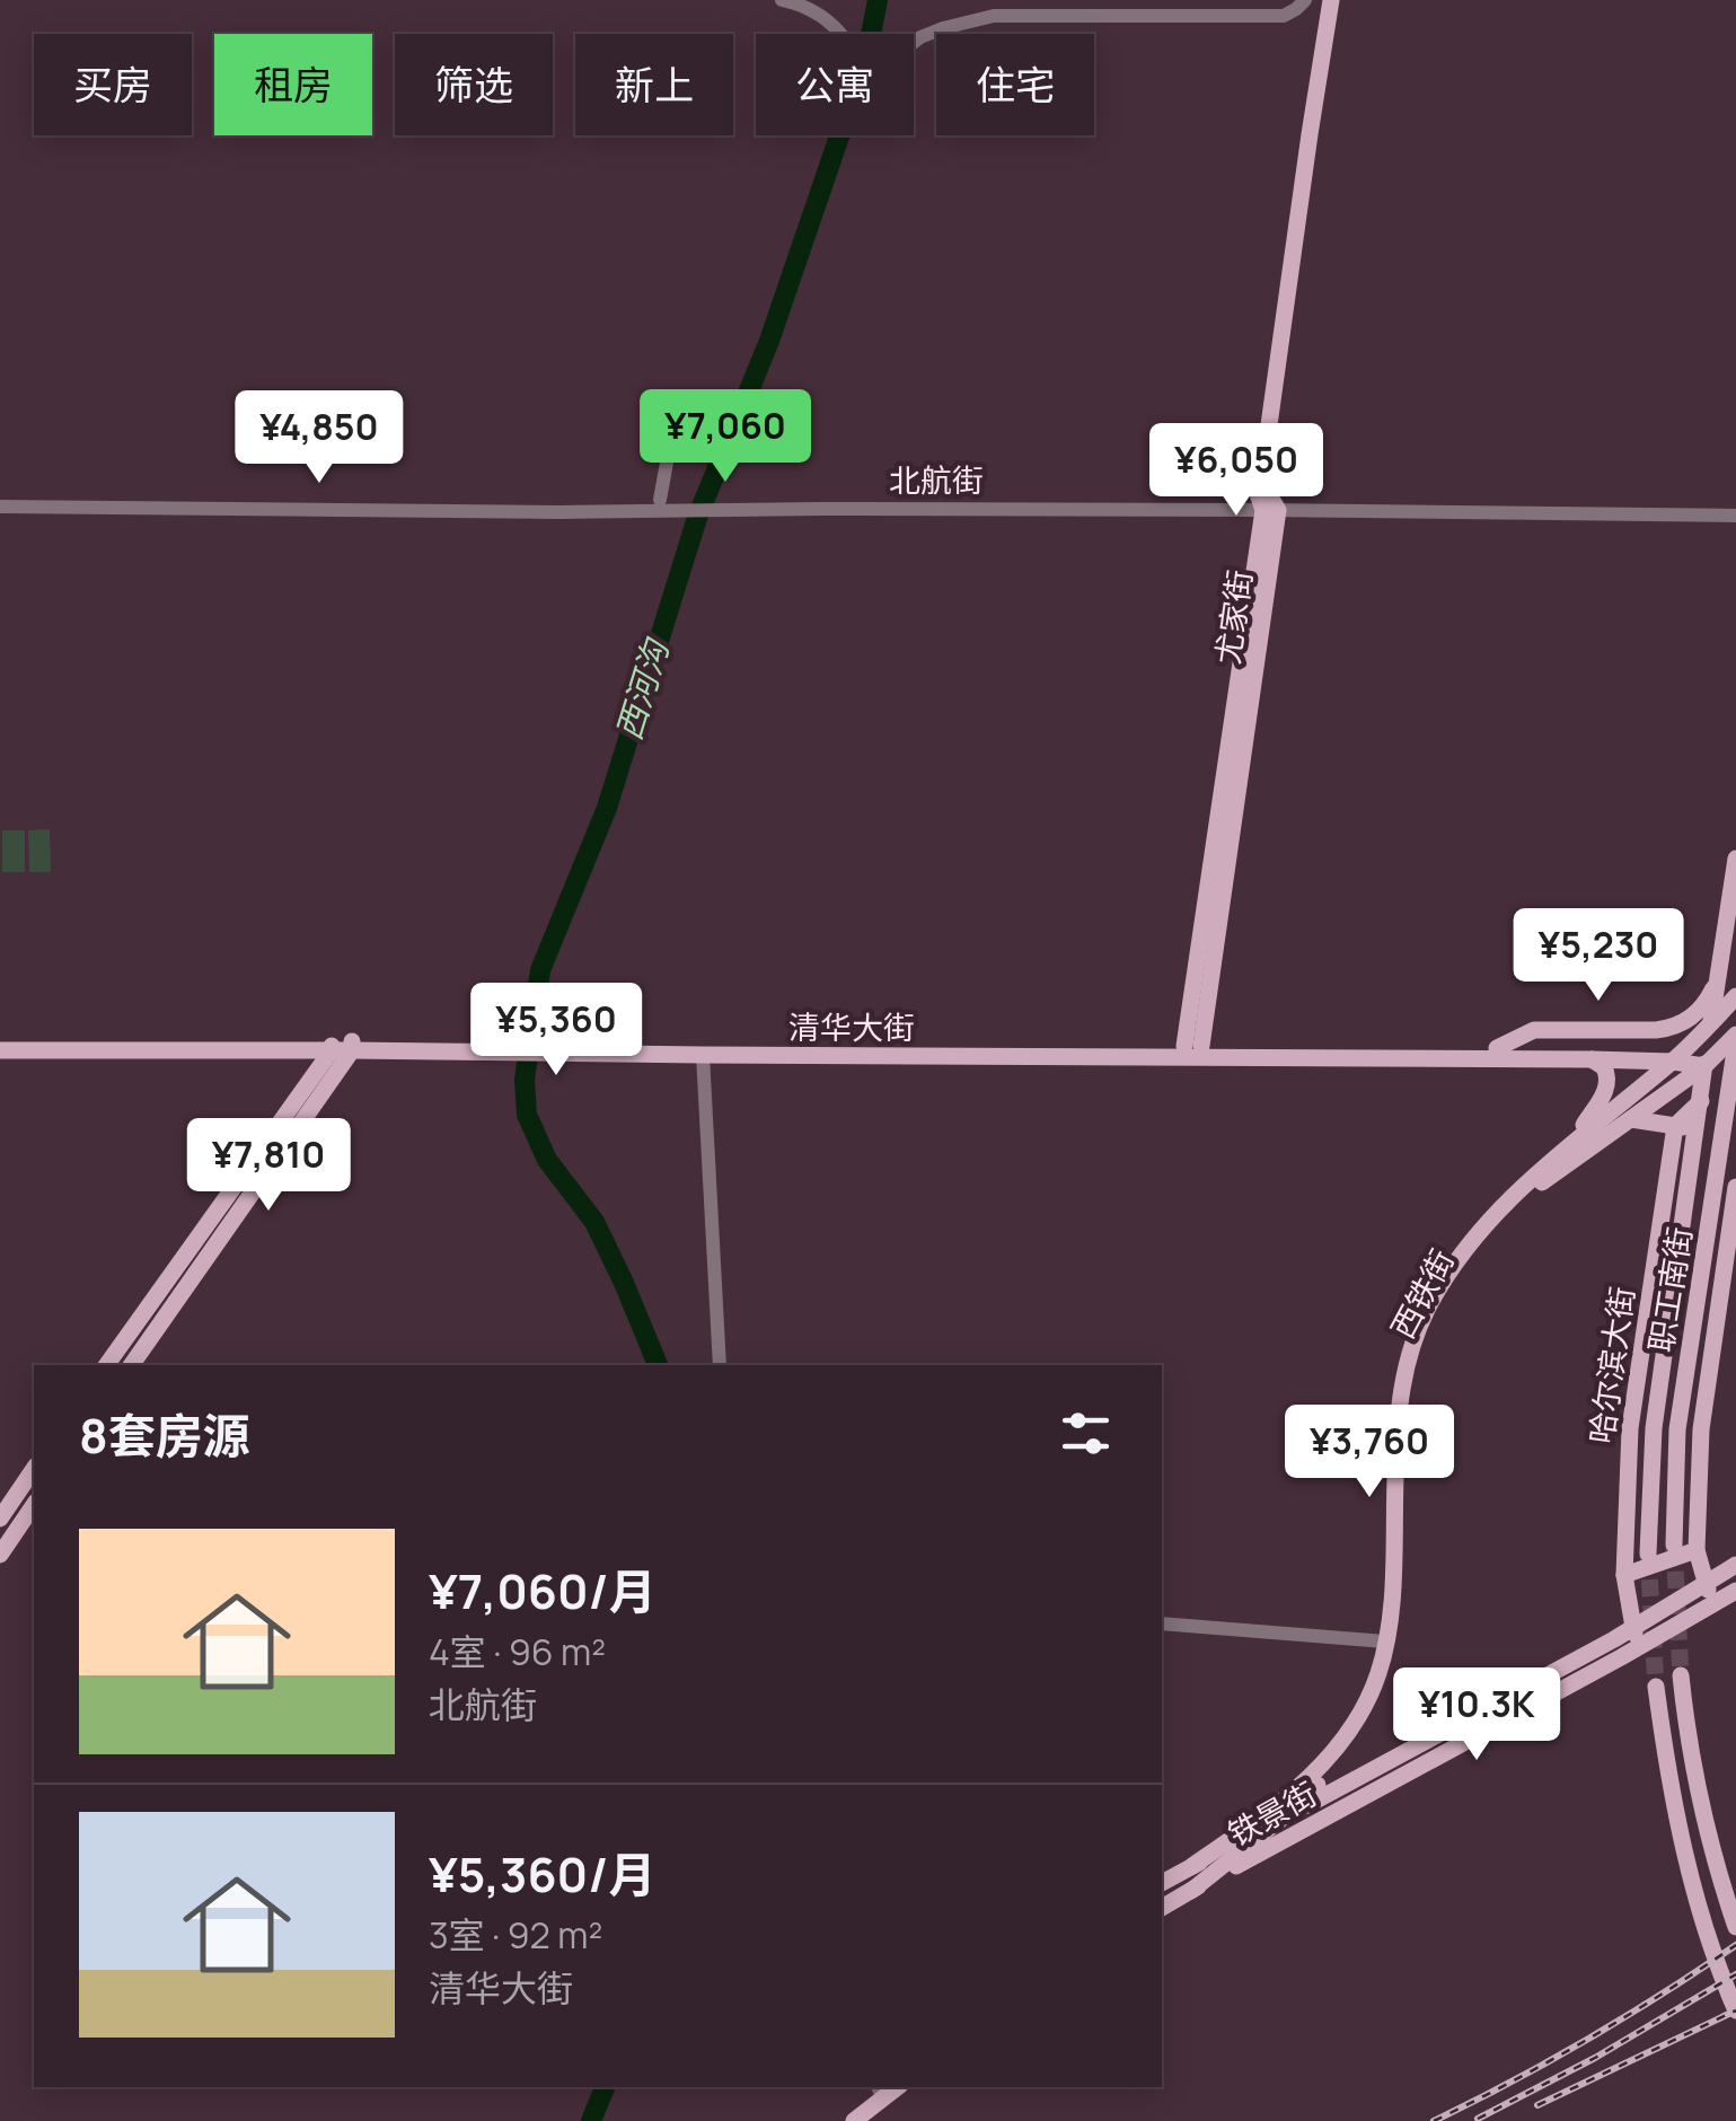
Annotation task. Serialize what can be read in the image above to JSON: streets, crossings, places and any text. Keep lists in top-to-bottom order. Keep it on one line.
{"streets":{"main road":["尤家街","清华大街","职工南街","西铁街","哈尔滨大街","铁景街"],"street":["北航街"]},"crossings":[["北航街","尤家街"],["尤家街","清华大街"],["清华大街","职工南街"],["西铁街","铁景街"],["哈尔滨大街","铁景街"]],"water":["西河沟"],"page":{"chip":["买房","租房","筛选","新上","公寓","住宅"],"price":["¥7,060","¥4,850","¥6,050","¥5,230","¥5,360","¥7,810","¥3,760","¥10.3K"],"heading":"8套房源","list":[{"name":"¥7,060/月","note":"4室 · 96 m² · 北航街"},{"name":"¥5,360/月","note":"3室 · 92 m² · 清华大街"}]}}
